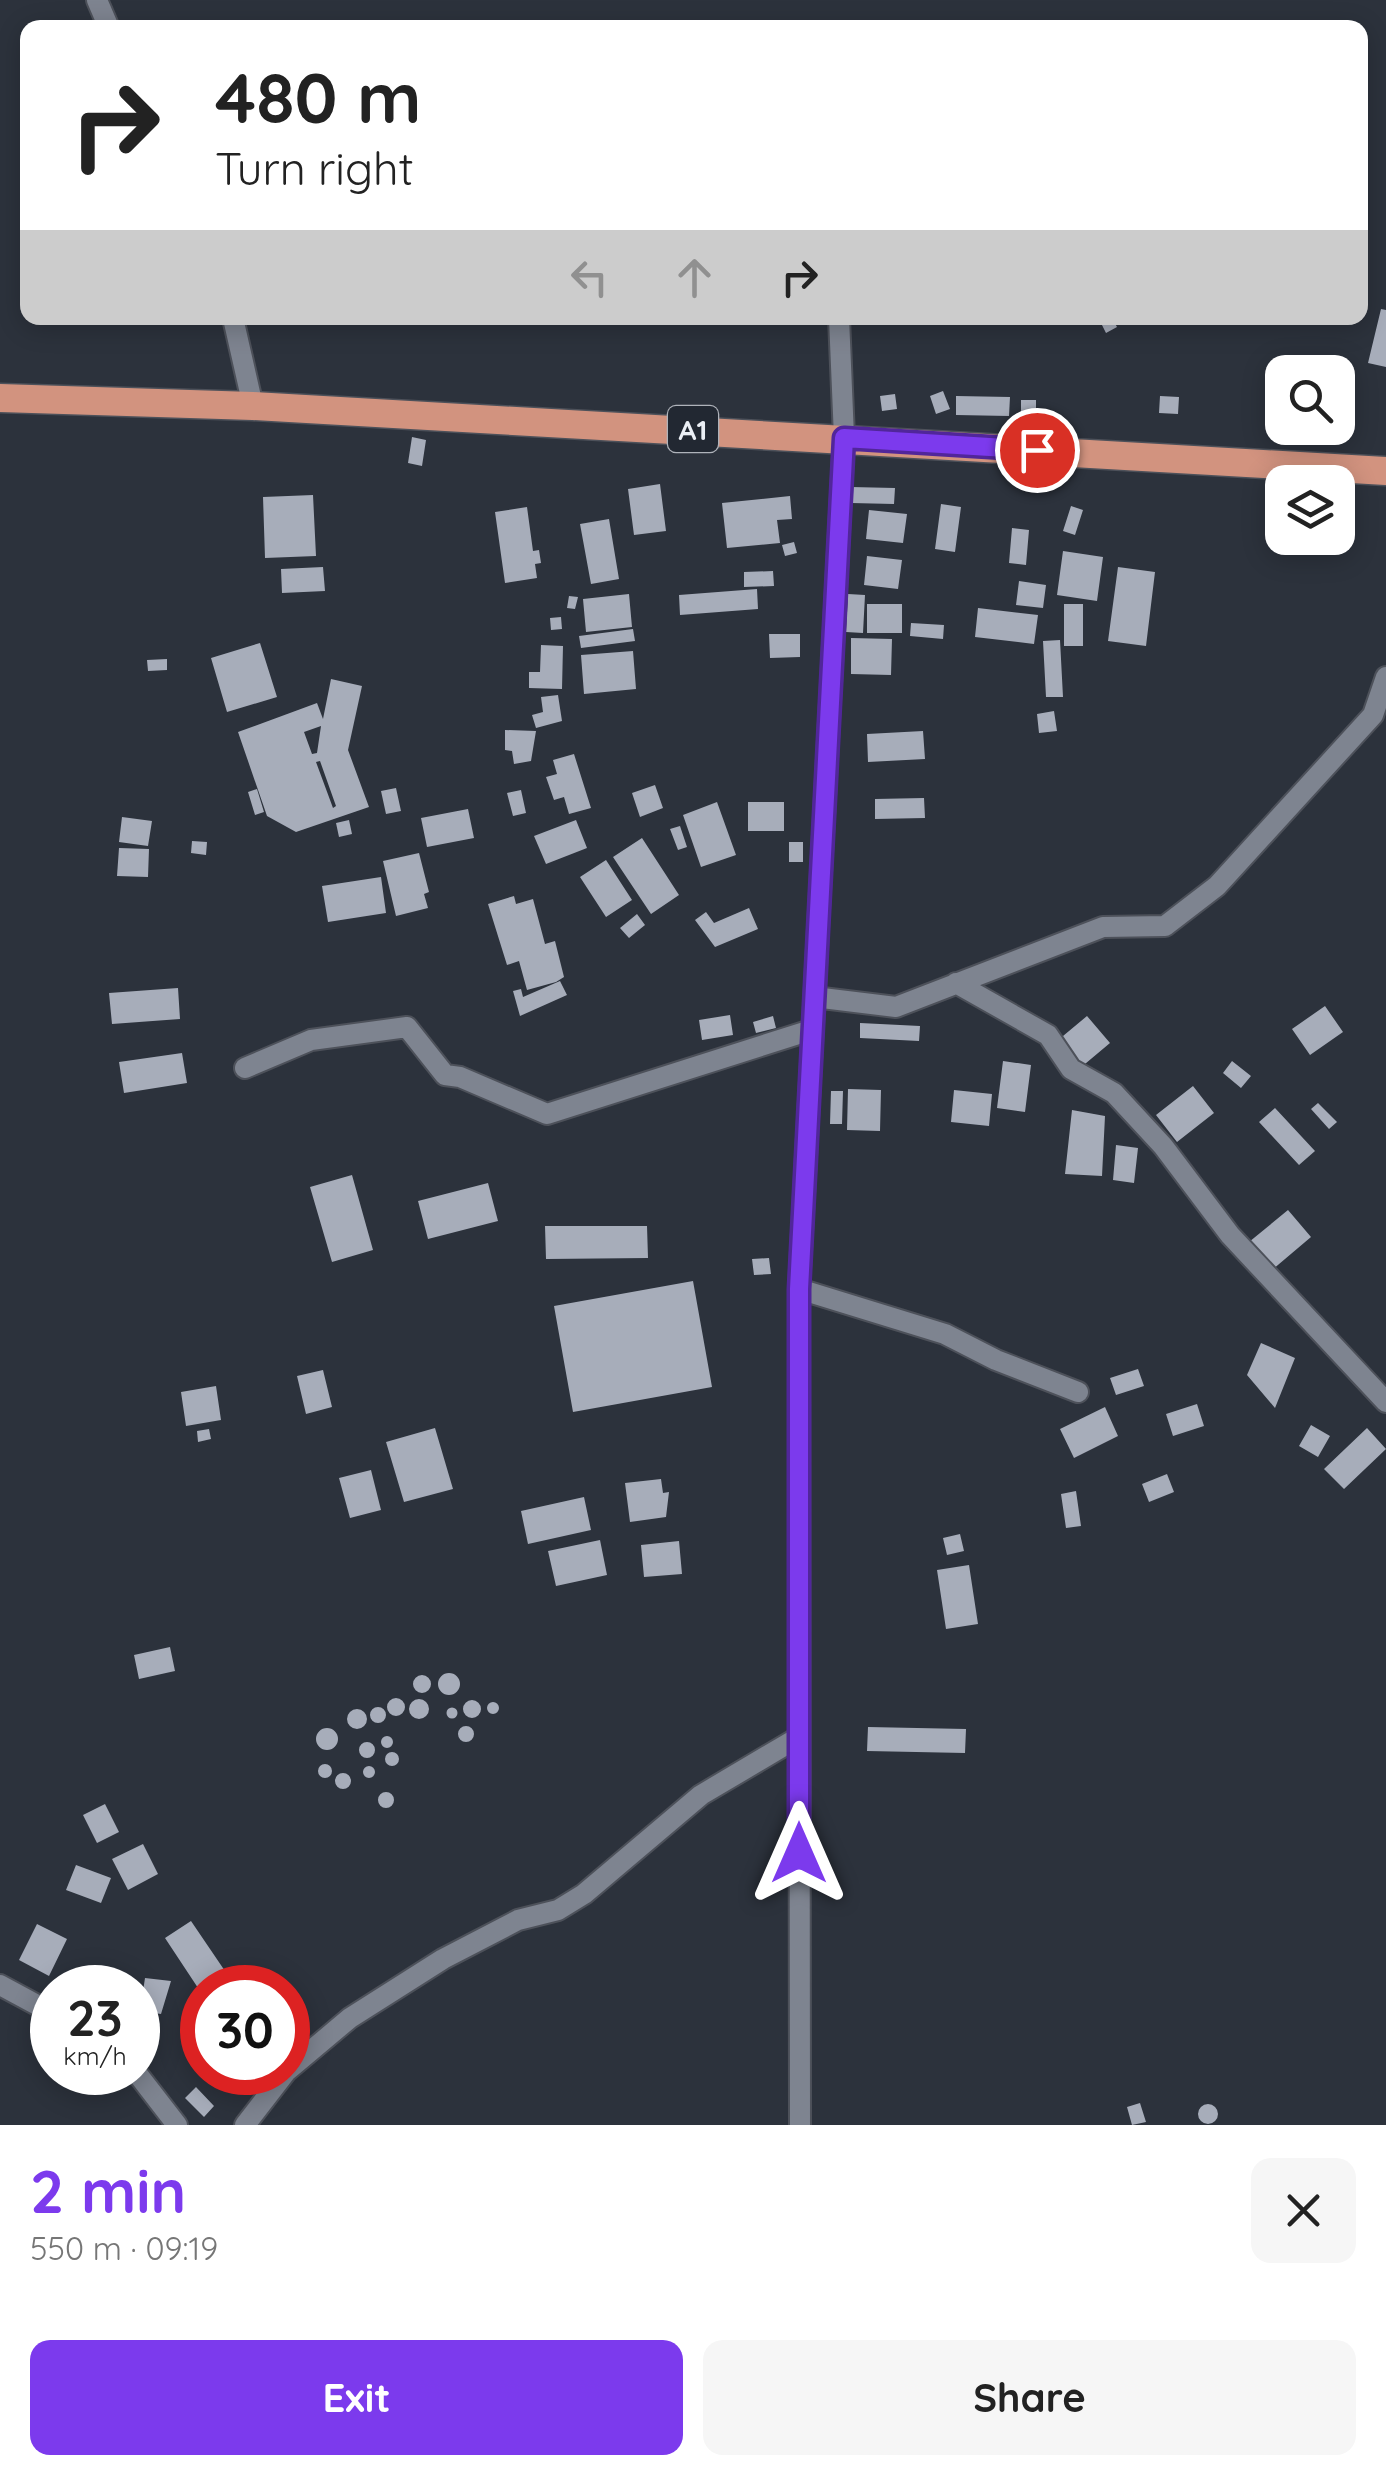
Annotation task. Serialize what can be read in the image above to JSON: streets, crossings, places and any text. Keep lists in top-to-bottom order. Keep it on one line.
{"streets":{"highway":["A1"]},"page":{"turn":["480 m","Turn right"],"speed":"23 km/h","limit":"30","heading":["2 min","550 m · 09:19"],"buttons":["Exit","Share"]}}
